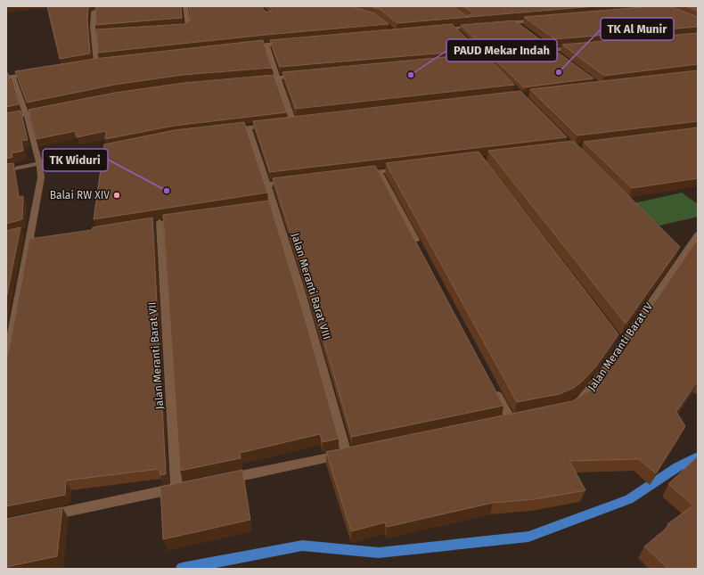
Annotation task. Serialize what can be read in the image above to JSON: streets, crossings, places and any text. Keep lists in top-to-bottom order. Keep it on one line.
{"streets":{"street":["Jalan Meranti Barat VIII","Jalan Meranti Barat IV","Jalan Meranti Barat VII"]},"places":["TK Al Munir","PAUD Mekar Indah","TK Widuri","Balai RW XIV"]}
